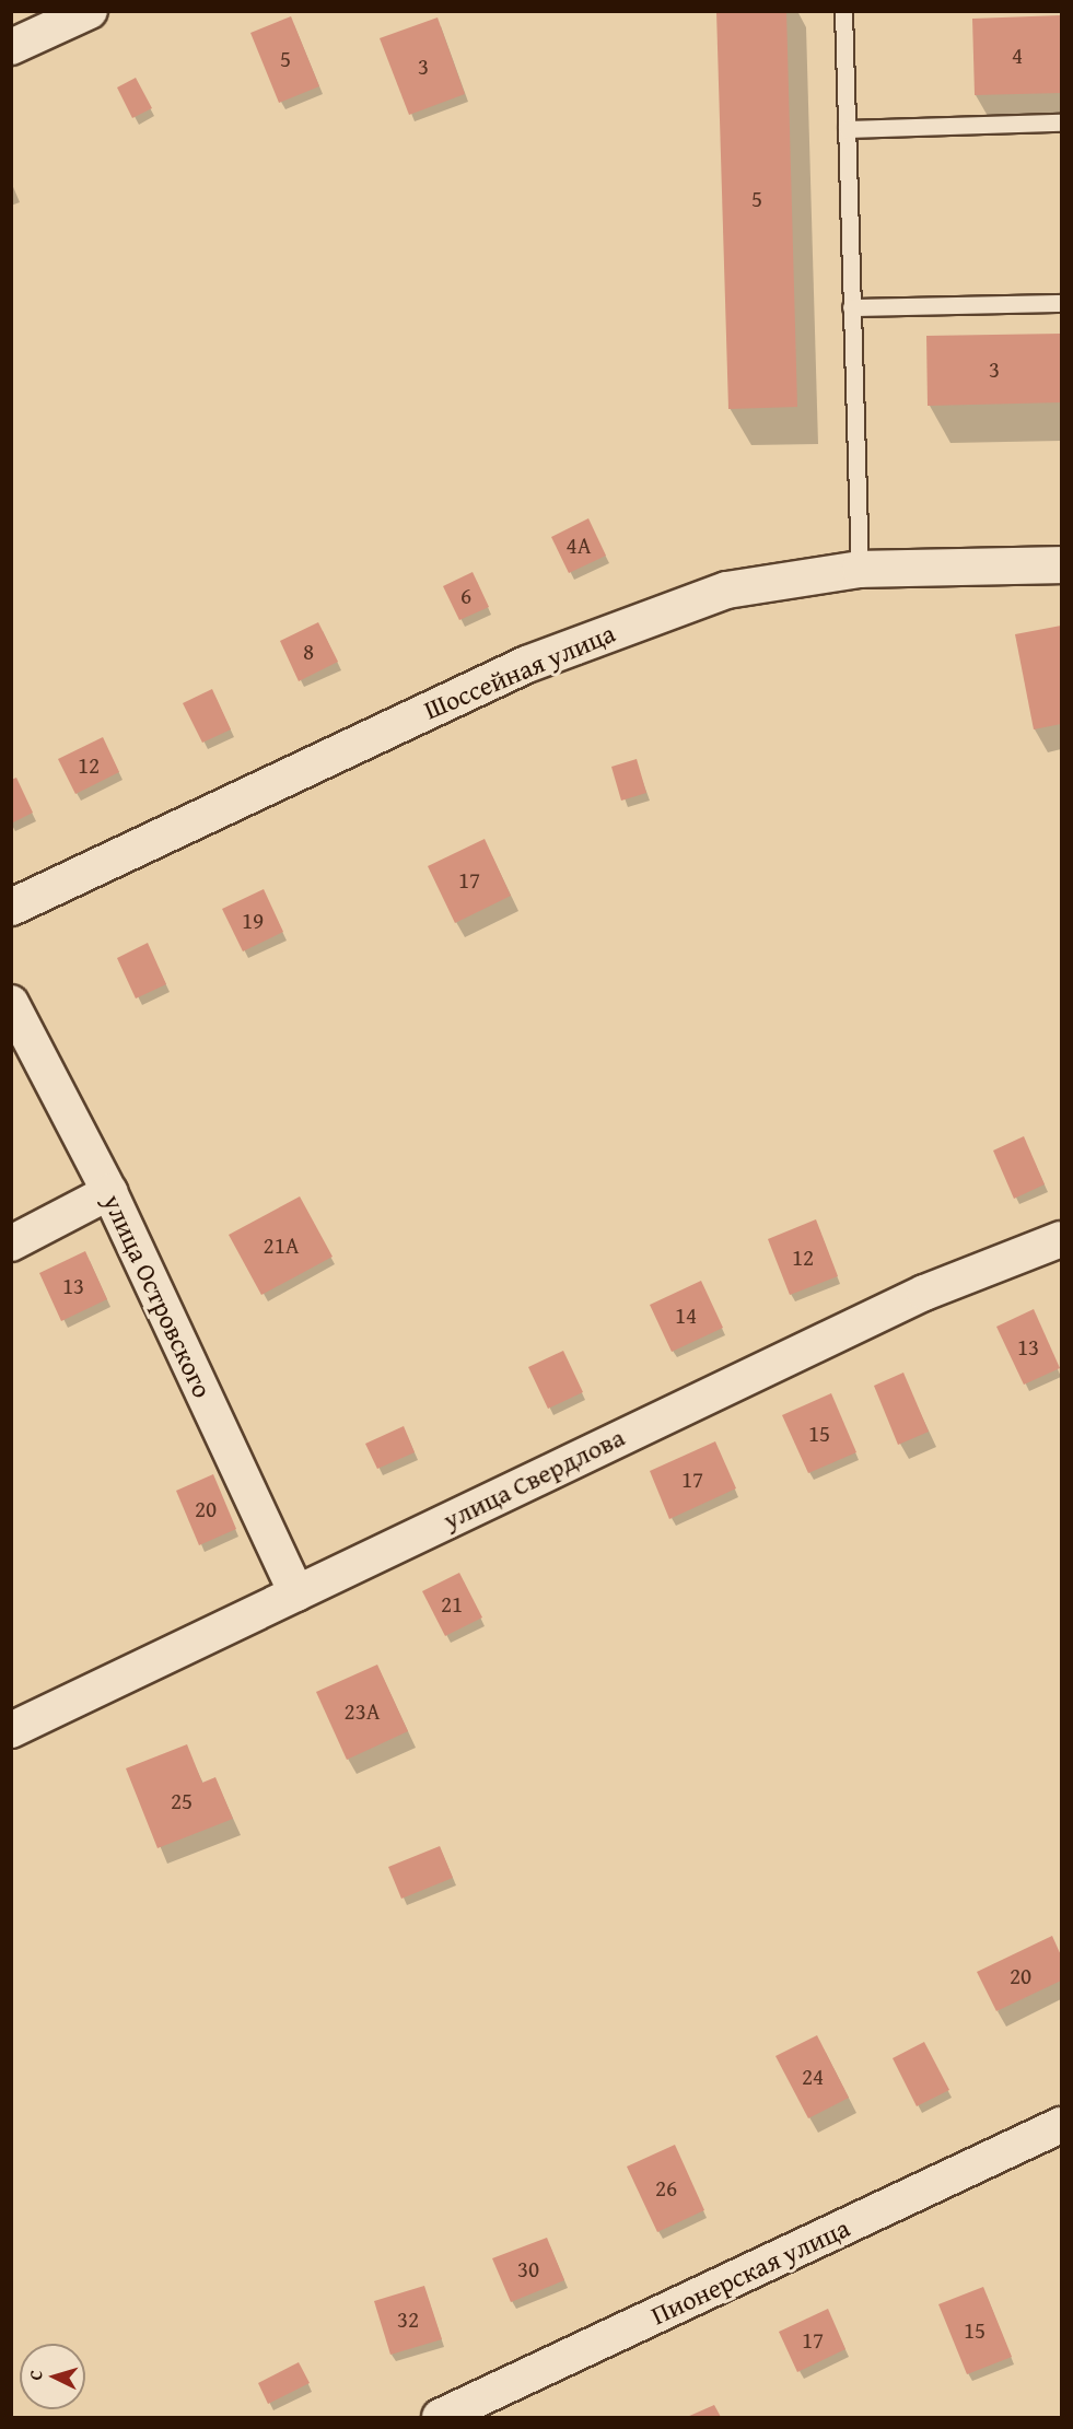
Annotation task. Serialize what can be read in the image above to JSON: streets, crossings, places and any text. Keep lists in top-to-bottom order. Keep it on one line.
{"streets":{"main road":["Шоссейная улица"],"street":["улица Островского","улица Свердлова","Пионерская улица"]},"crossings":[["улица Островского","улица Свердлова"]],"house_numbers":["4","5","3","5","3","4А","6","8","12","17","19","21А","12","13","14","13","15","17","20","21","23А","25","20","24","26","30","32","15","17"],"north":"left"}
